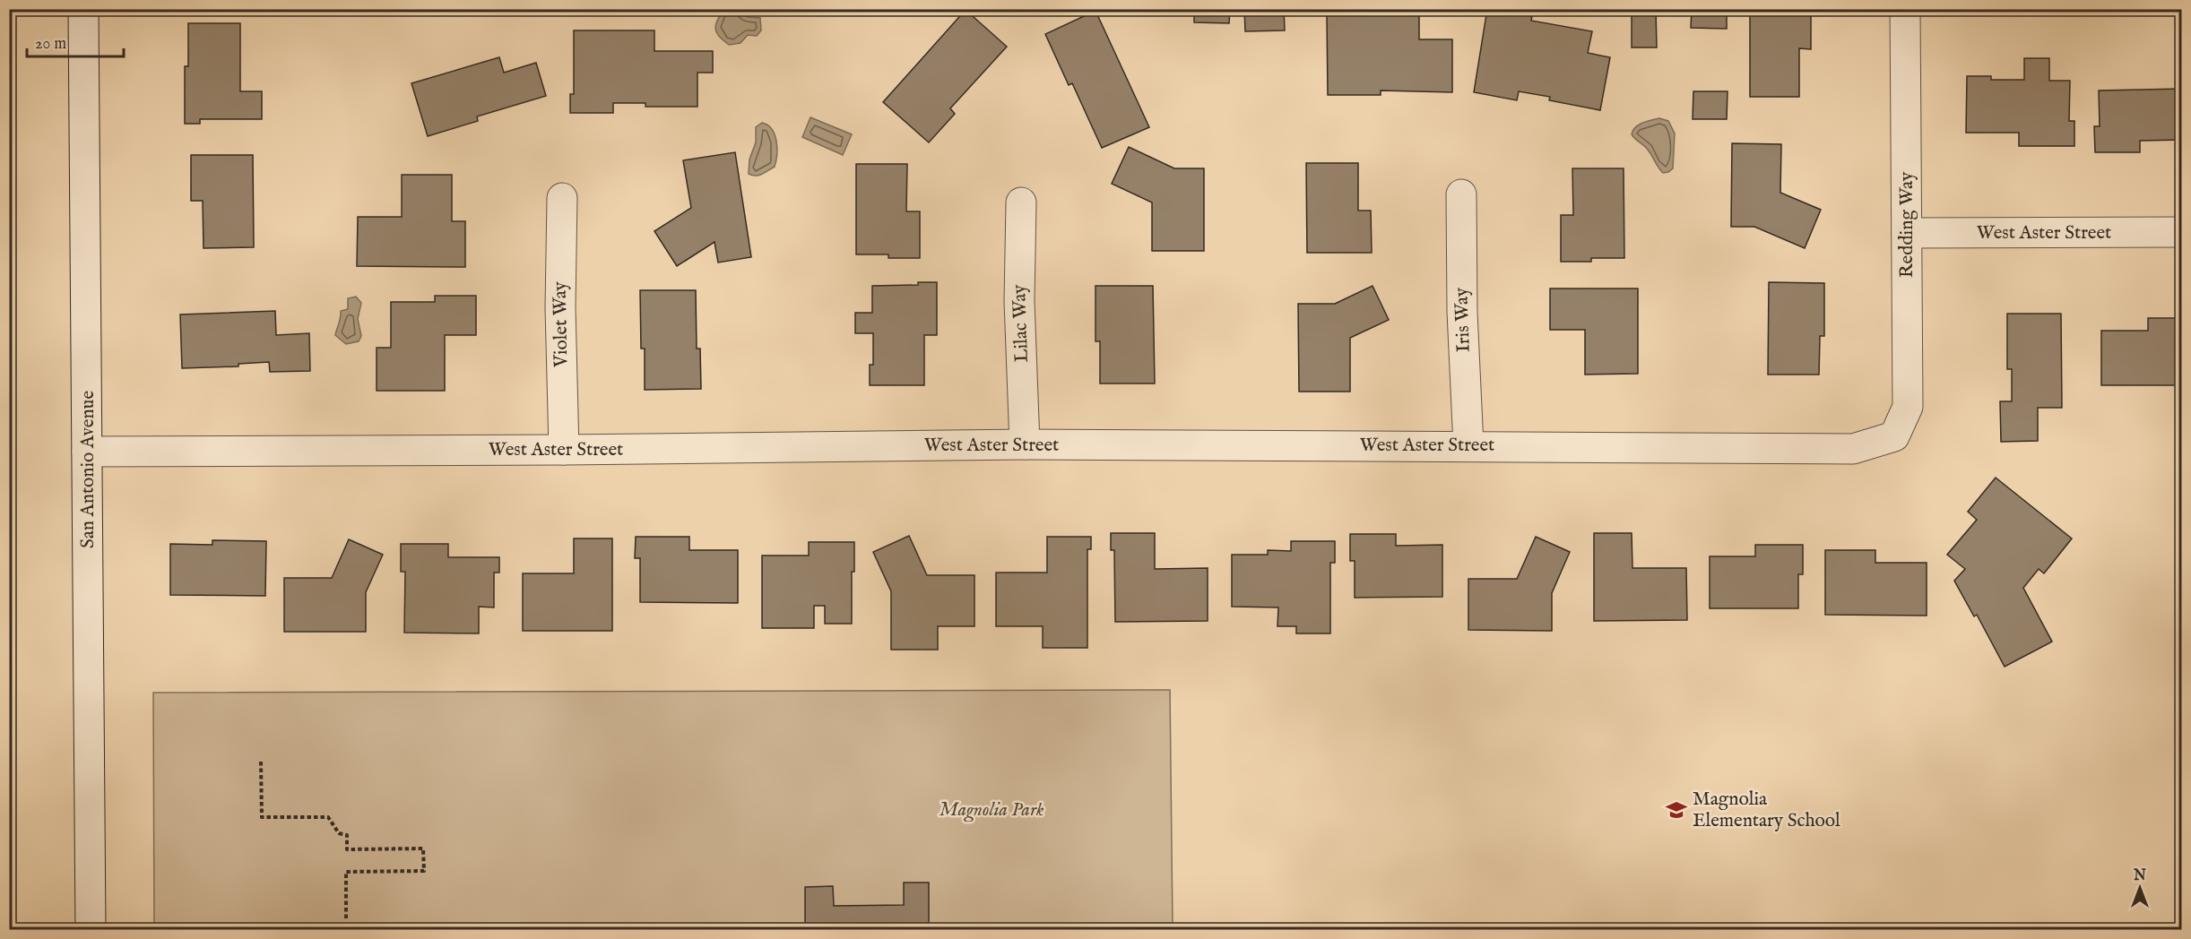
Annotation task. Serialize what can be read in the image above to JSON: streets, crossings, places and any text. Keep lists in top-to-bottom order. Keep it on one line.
{"streets":{"street":["Redding Way","West Aster Street","Iris Way","Lilac Way","Violet Way","San Antonio Avenue"]},"crossings":[["Redding Way","West Aster Street"],["West Aster Street","Iris Way"],["West Aster Street","Lilac Way"],["West Aster Street","Violet Way"],["West Aster Street","San Antonio Avenue"]],"parks":["Magnolia Park"],"places":{"school or university":["Magnolia Elementary School"]},"scale_bar":"20 m","north":"top"}
